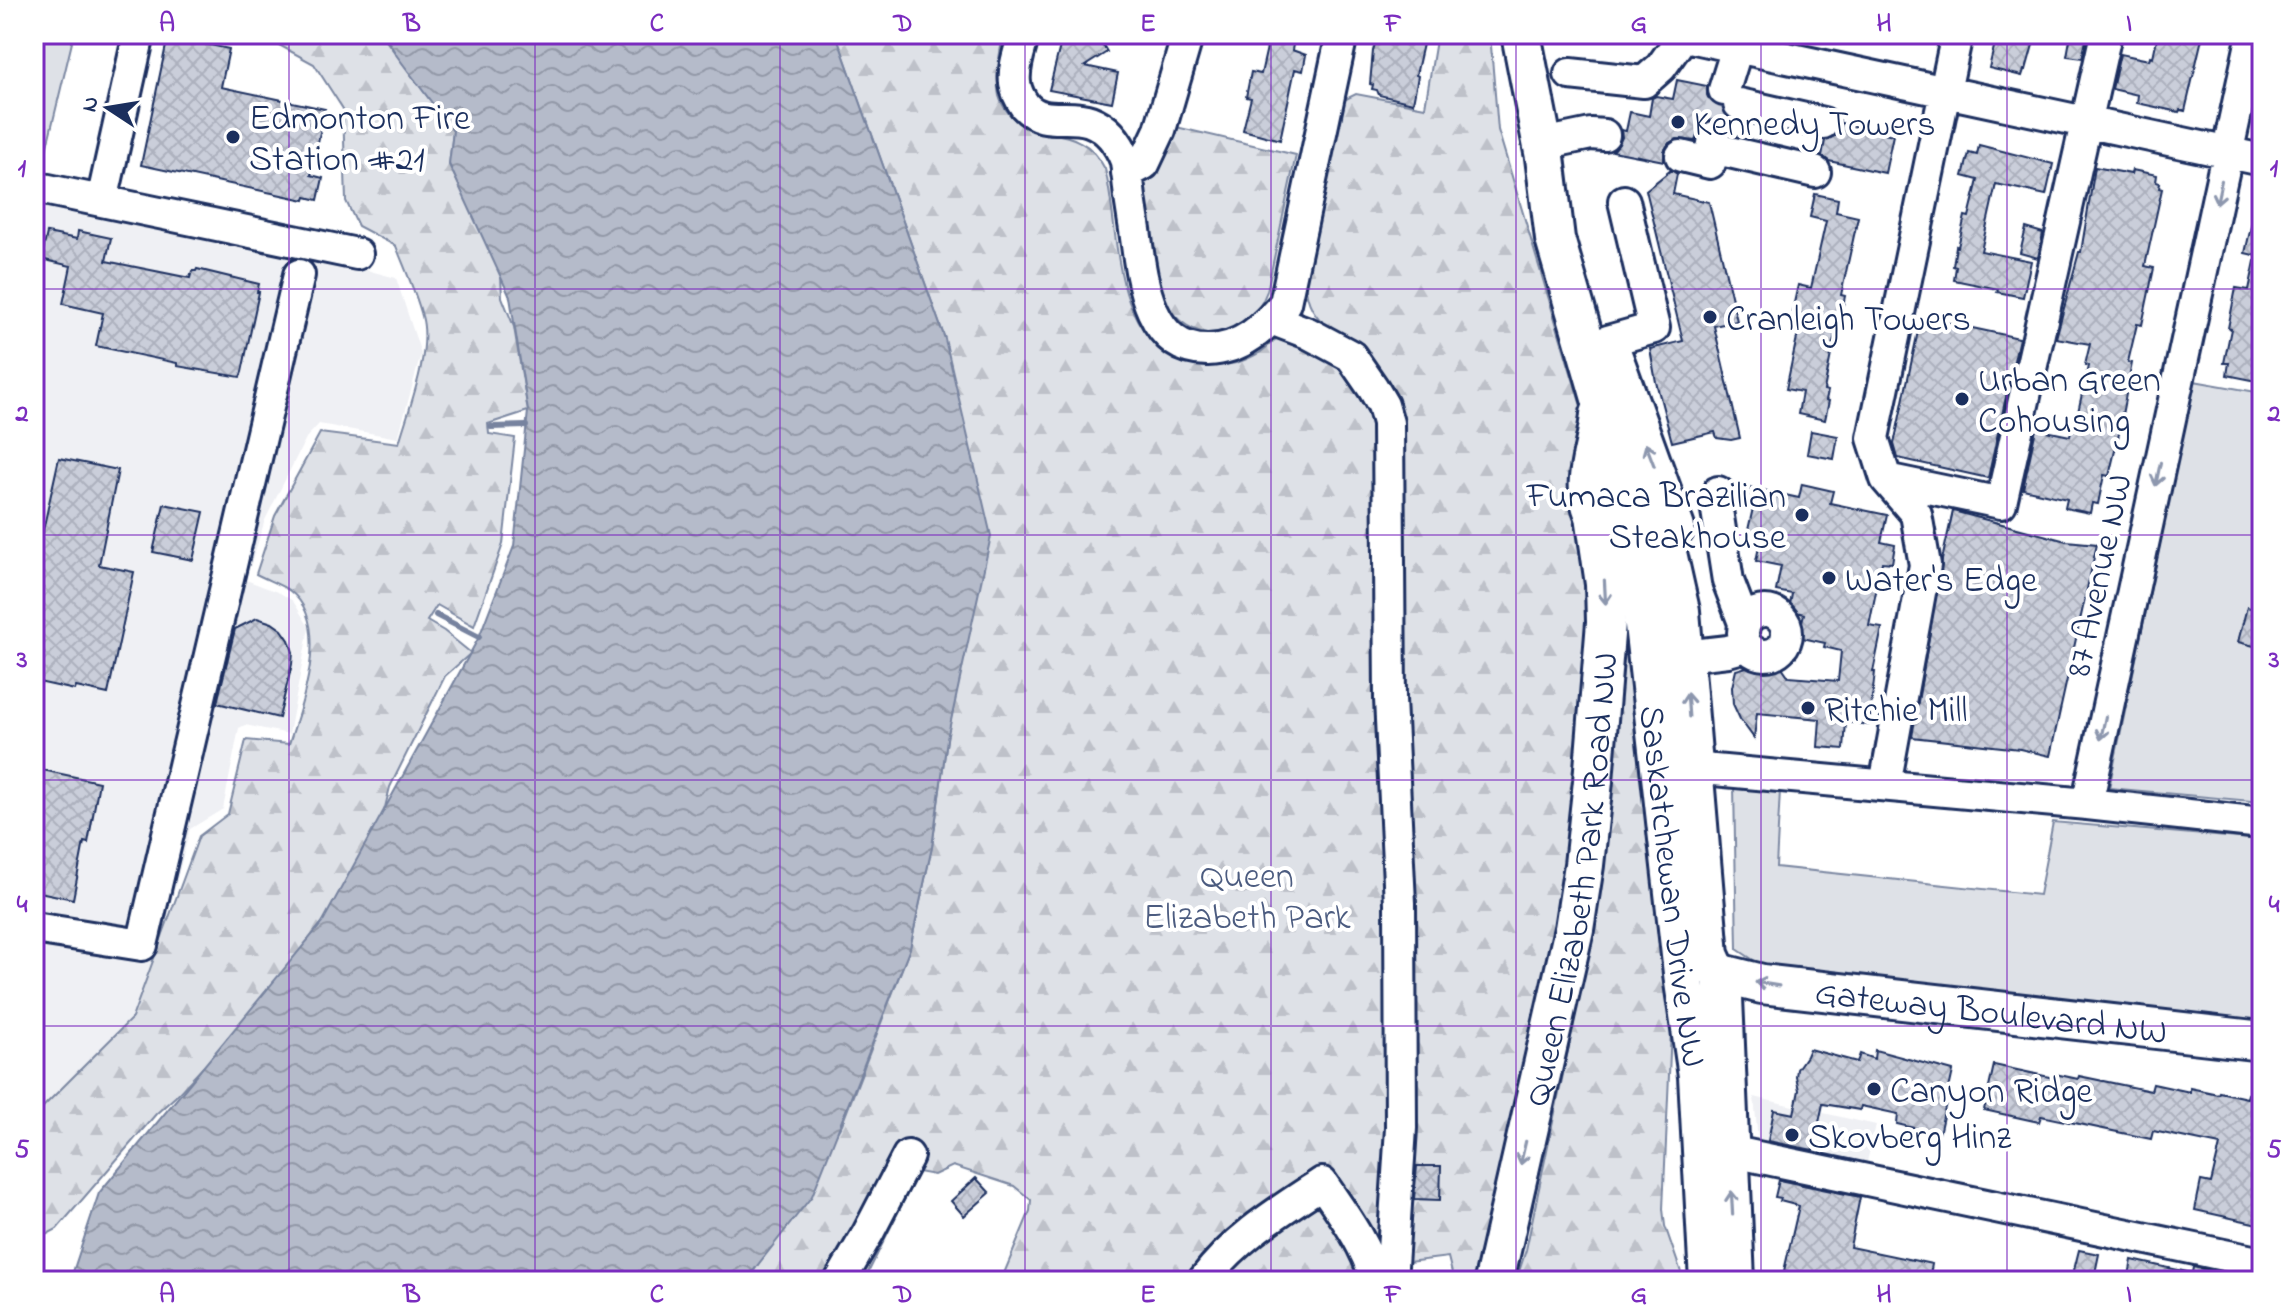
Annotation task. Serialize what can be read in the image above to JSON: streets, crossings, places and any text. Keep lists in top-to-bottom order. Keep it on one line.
{"streets":{"main road":["Queen Elizabeth Park Road NW","Saskatchewan Drive NW","Gateway Boulevard NW"],"street":["87 Avenue NW"]},"crossings":[["Queen Elizabeth Park Road NW","Saskatchewan Drive NW"],["Saskatchewan Drive NW","Gateway Boulevard NW"]],"one_way":["Queen Elizabeth Park Road NW","Gateway Boulevard NW"],"parks":["Queen Elizabeth Park"],"places":["Kennedy Towers","Edmonton Fire Station #21","Cranleigh Towers","Urban Green Cohousing","Fumaca Brazilian Steakhouse","Water's Edge","Ritchie Mill","Canyon Ridge","Skovberg Hinz"],"north":"left","grid":{"columns":["A","B","C","D","E","F","G","H","I"],"rows":["1","2","3","4","5"]}}
